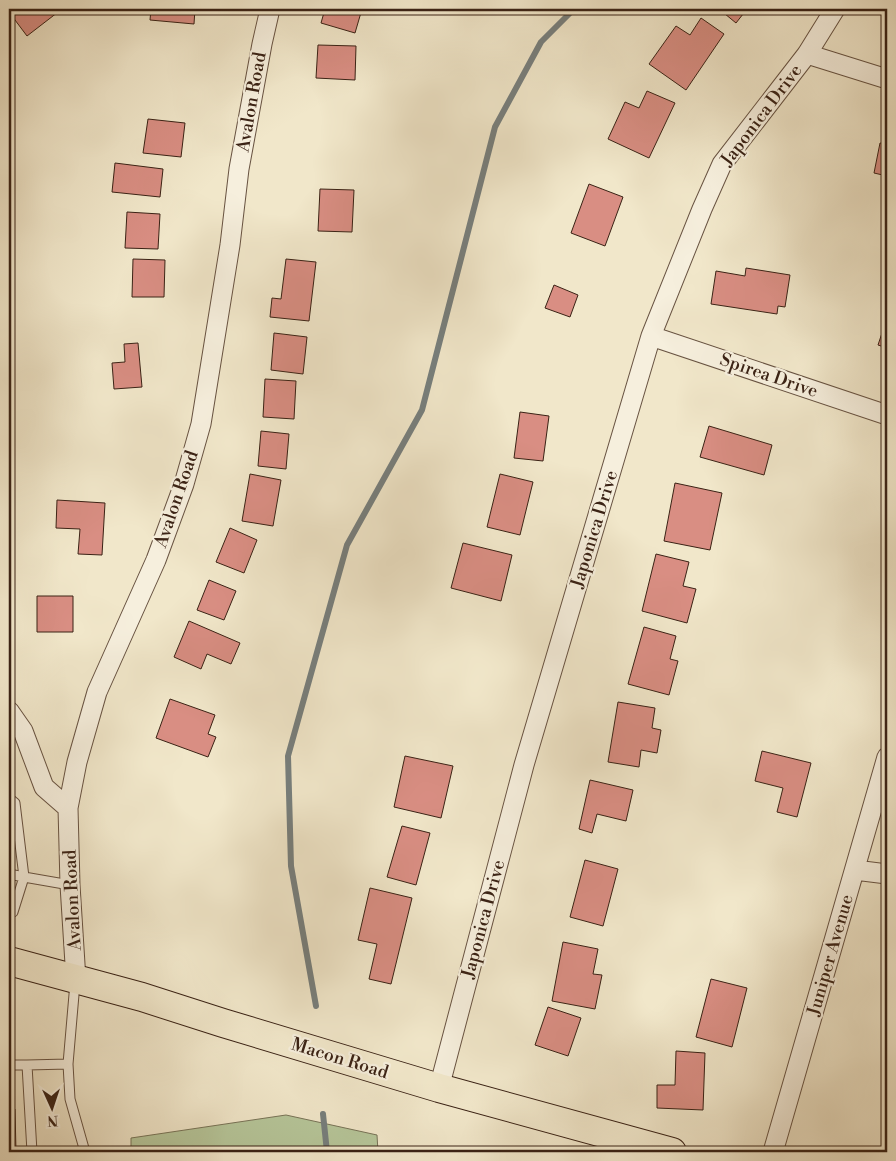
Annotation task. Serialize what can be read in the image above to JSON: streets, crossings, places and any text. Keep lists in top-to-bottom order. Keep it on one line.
{"streets":{"main road":["Macon Road"],"street":["Avalon Road","Japonica Drive","Spirea Drive","Juniper Avenue"]},"crossings":[["Avalon Road","Macon Road"],["Japonica Drive","Spirea Drive"],["Japonica Drive","Macon Road"]],"north":"bottom"}
